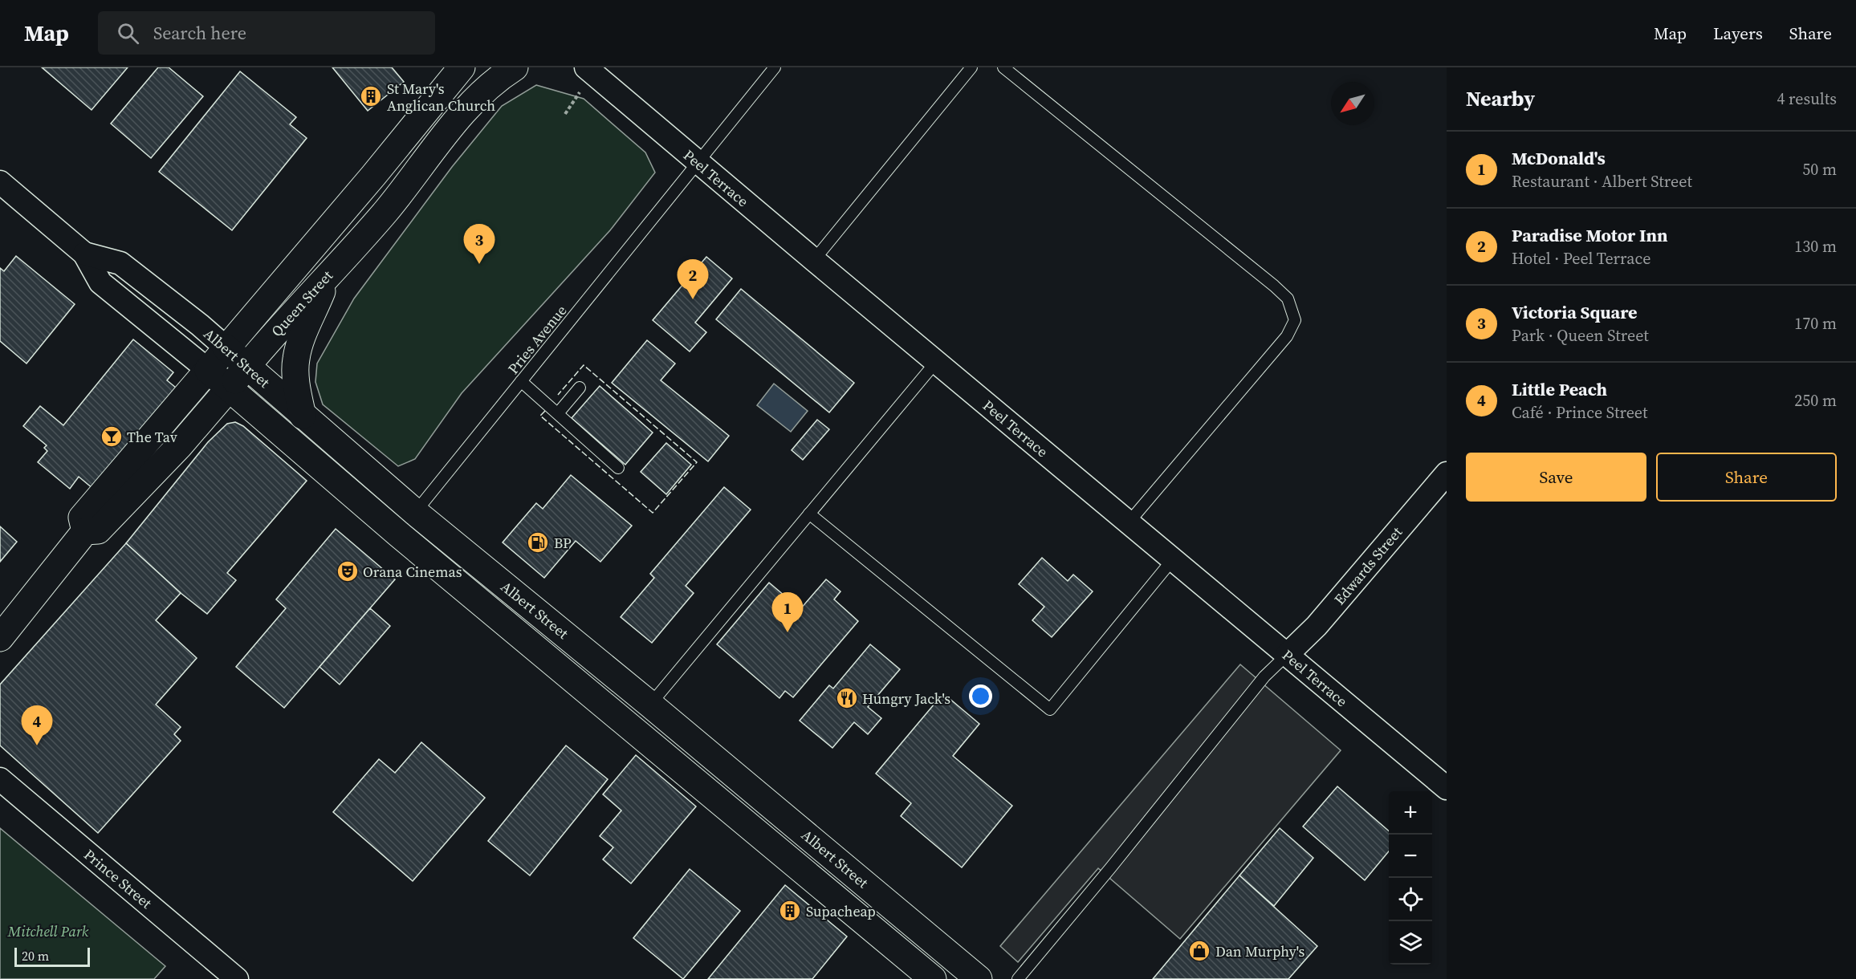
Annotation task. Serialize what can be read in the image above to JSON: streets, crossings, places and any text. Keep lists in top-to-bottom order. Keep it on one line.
{"streets":{"main road":["Queen Street","Albert Street"],"street":["Peel Terrace","Edwards Street","Prince Street"],"lane":["Pries Avenue"]},"crossings":[["Peel Terrace","Pries Avenue"],["Peel Terrace","Edwards Street"],["Queen Street","Albert Street"],["Pries Avenue","Albert Street"]],"parks":["Mitchell Park"],"places":{"building":["St Mary's Anglican Church","Supacheap"],"bar":["The Tav"],"fuel station":["BP"],"theatre":["Orana Cinemas"],"restaurant":["Hungry Jack's"],"shop":["Dan Murphy's"]},"scale_bar":"20 m","north":"bottom left","page":{"header":"Map","search":"Search here","nav":["Map","Layers","Share"],"heading":["Nearby","4 results"],"list":[{"mark":"1","name":"McDonald's","note":"Restaurant · Albert Street","value":"50 m"},{"mark":"2","name":"Paradise Motor Inn","note":"Hotel · Peel Terrace","value":"130 m"},{"mark":"3","name":"Victoria Square","note":"Park · Queen Street","value":"170 m"},{"mark":"4","name":"Little Peach","note":"Café · Prince Street","value":"250 m"}],"pins":["3","2","1","4"],"buttons":["Save","Share"],"map_buttons":["+","−"],"scale":"20 m"}}
